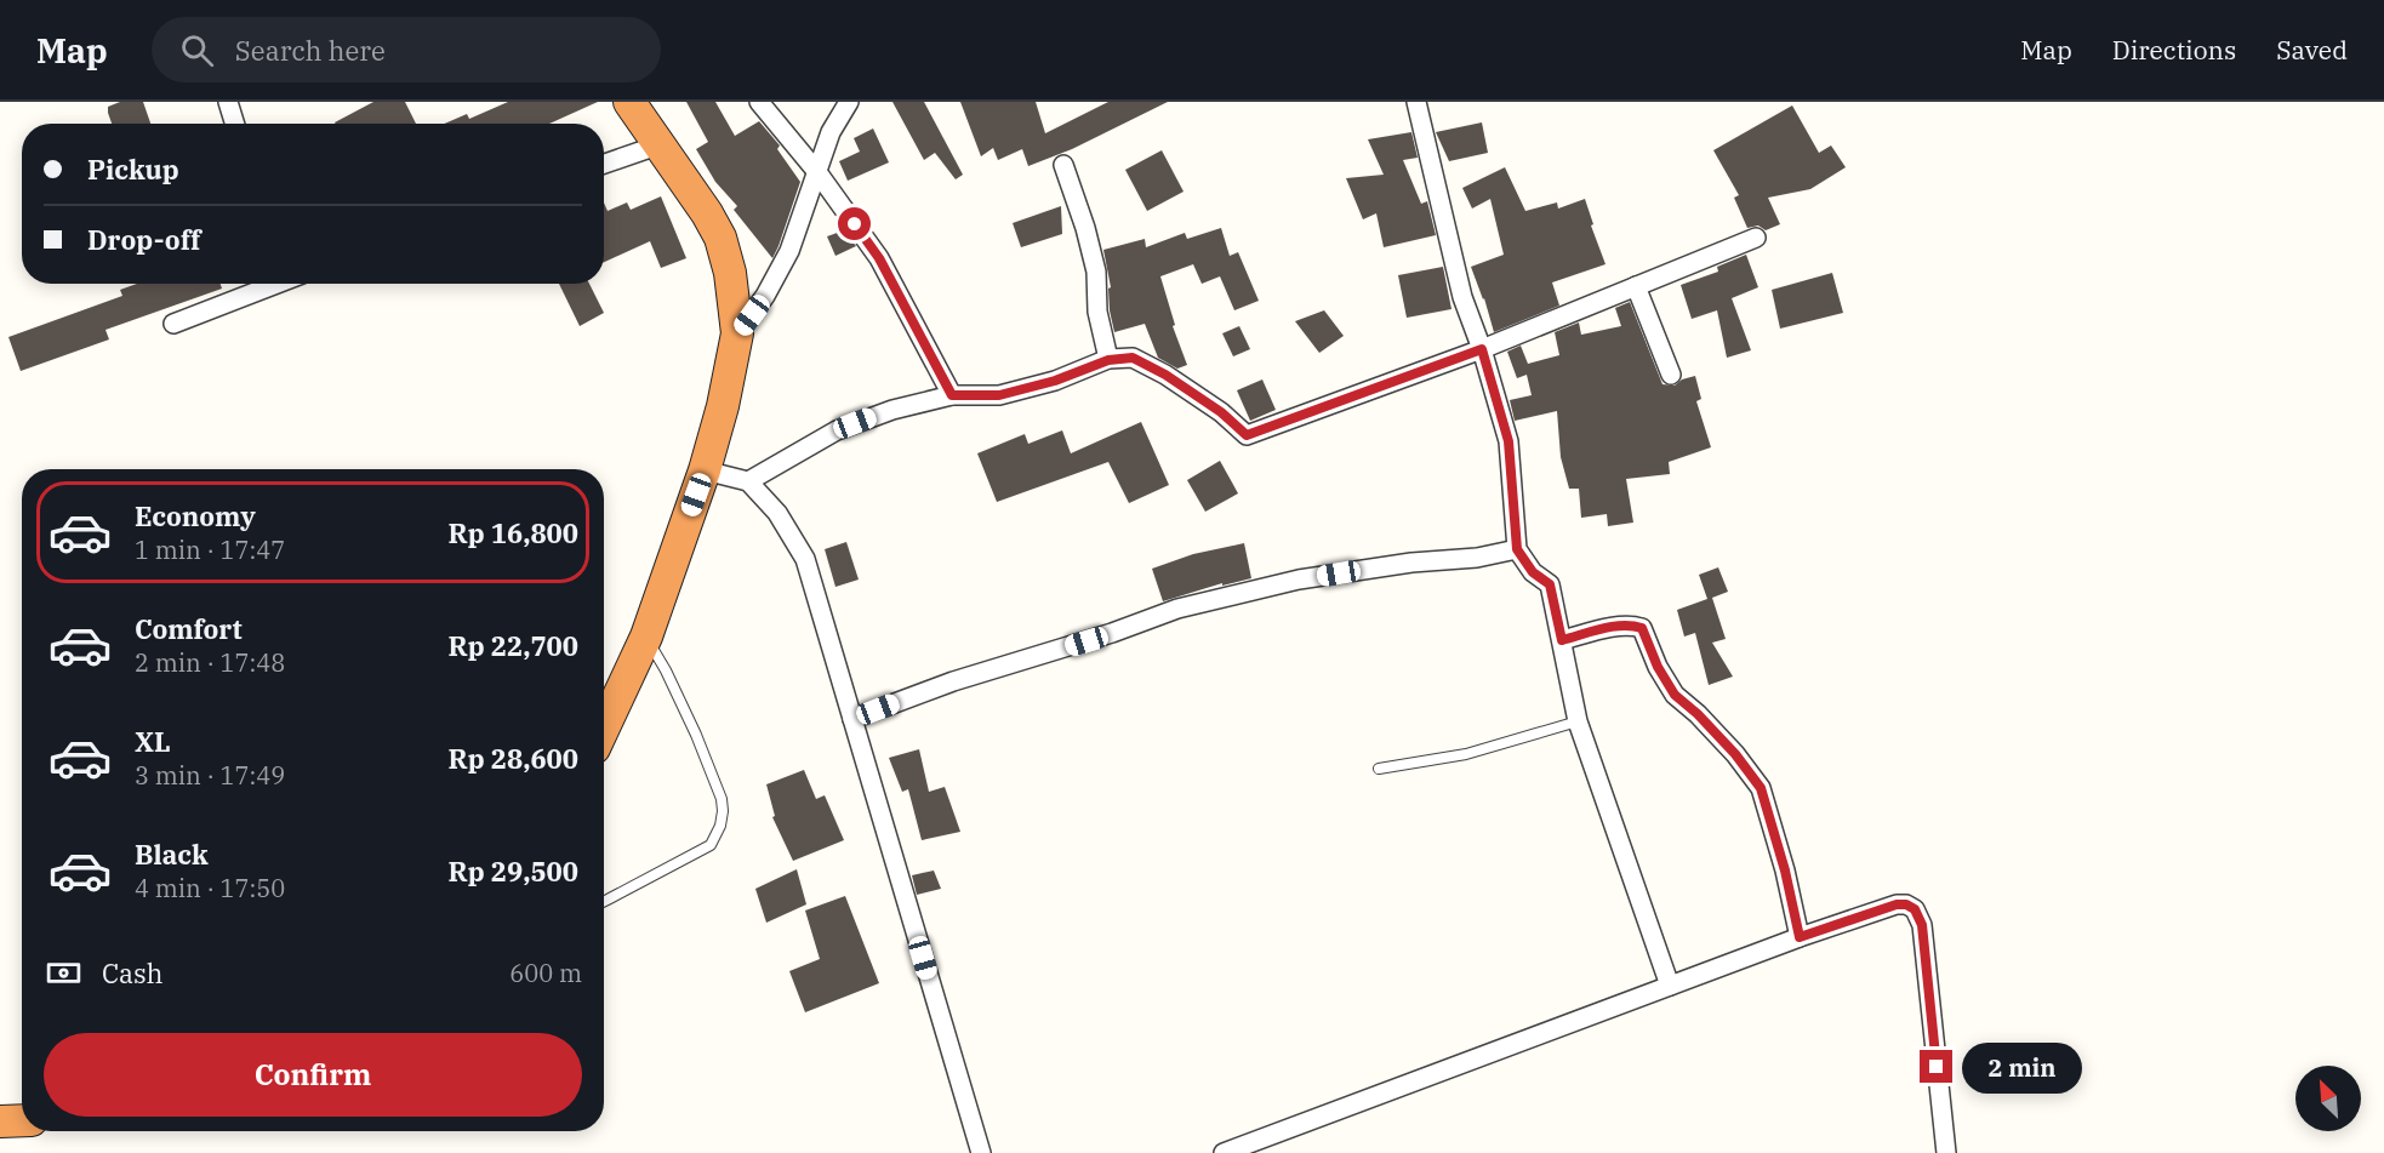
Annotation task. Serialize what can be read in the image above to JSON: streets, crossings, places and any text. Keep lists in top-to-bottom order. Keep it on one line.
{"north":"top left","page":{"header":"Map","search":"Search here","nav":["Map","Directions","Saved"],"banner":["Pickup","Drop-off"],"list":[{"name":"Economy","note":"1 min · 17:47","value":"Rp 16,800"},{"name":"Comfort","note":"2 min · 17:48","value":"Rp 22,700"},{"name":"XL","note":"3 min · 17:49","value":"Rp 28,600"},{"name":"Black","note":"4 min · 17:50","value":"Rp 29,500"}],"pay":["Cash","600 m"],"buttons":"Confirm","bubble":"2 min"}}
